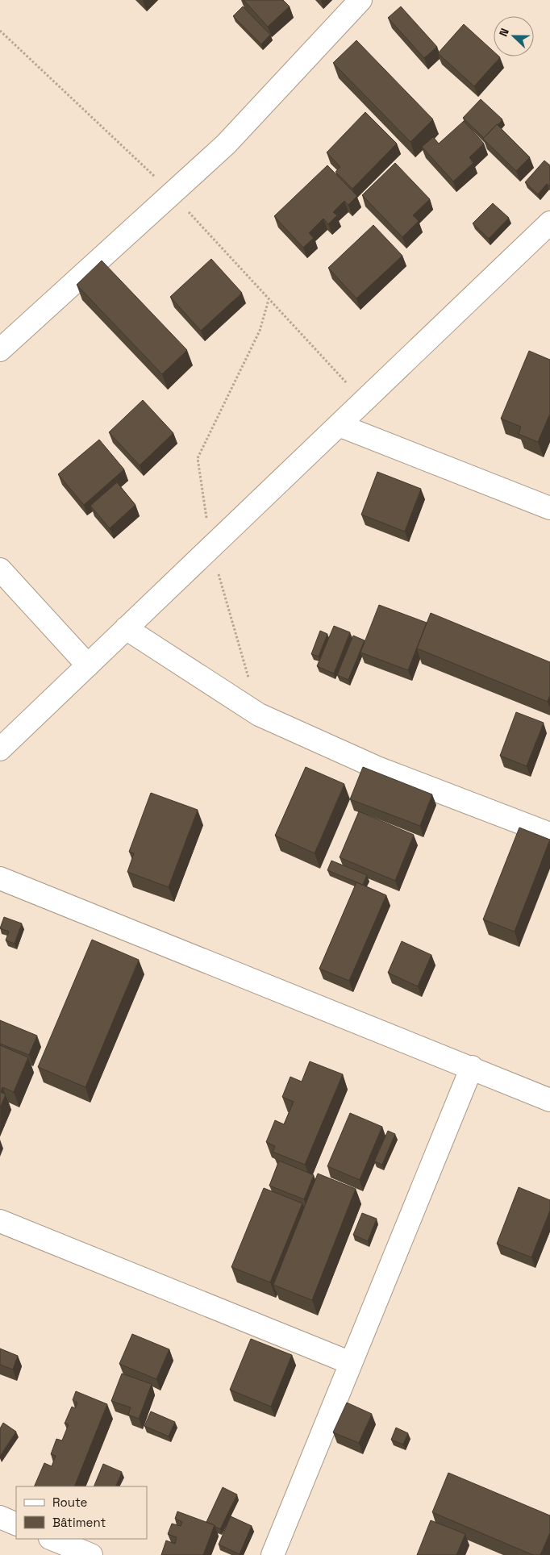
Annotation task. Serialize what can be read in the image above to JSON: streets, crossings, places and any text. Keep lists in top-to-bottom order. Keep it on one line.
{"legend":["Route","Bâtiment"],"north":"left"}
